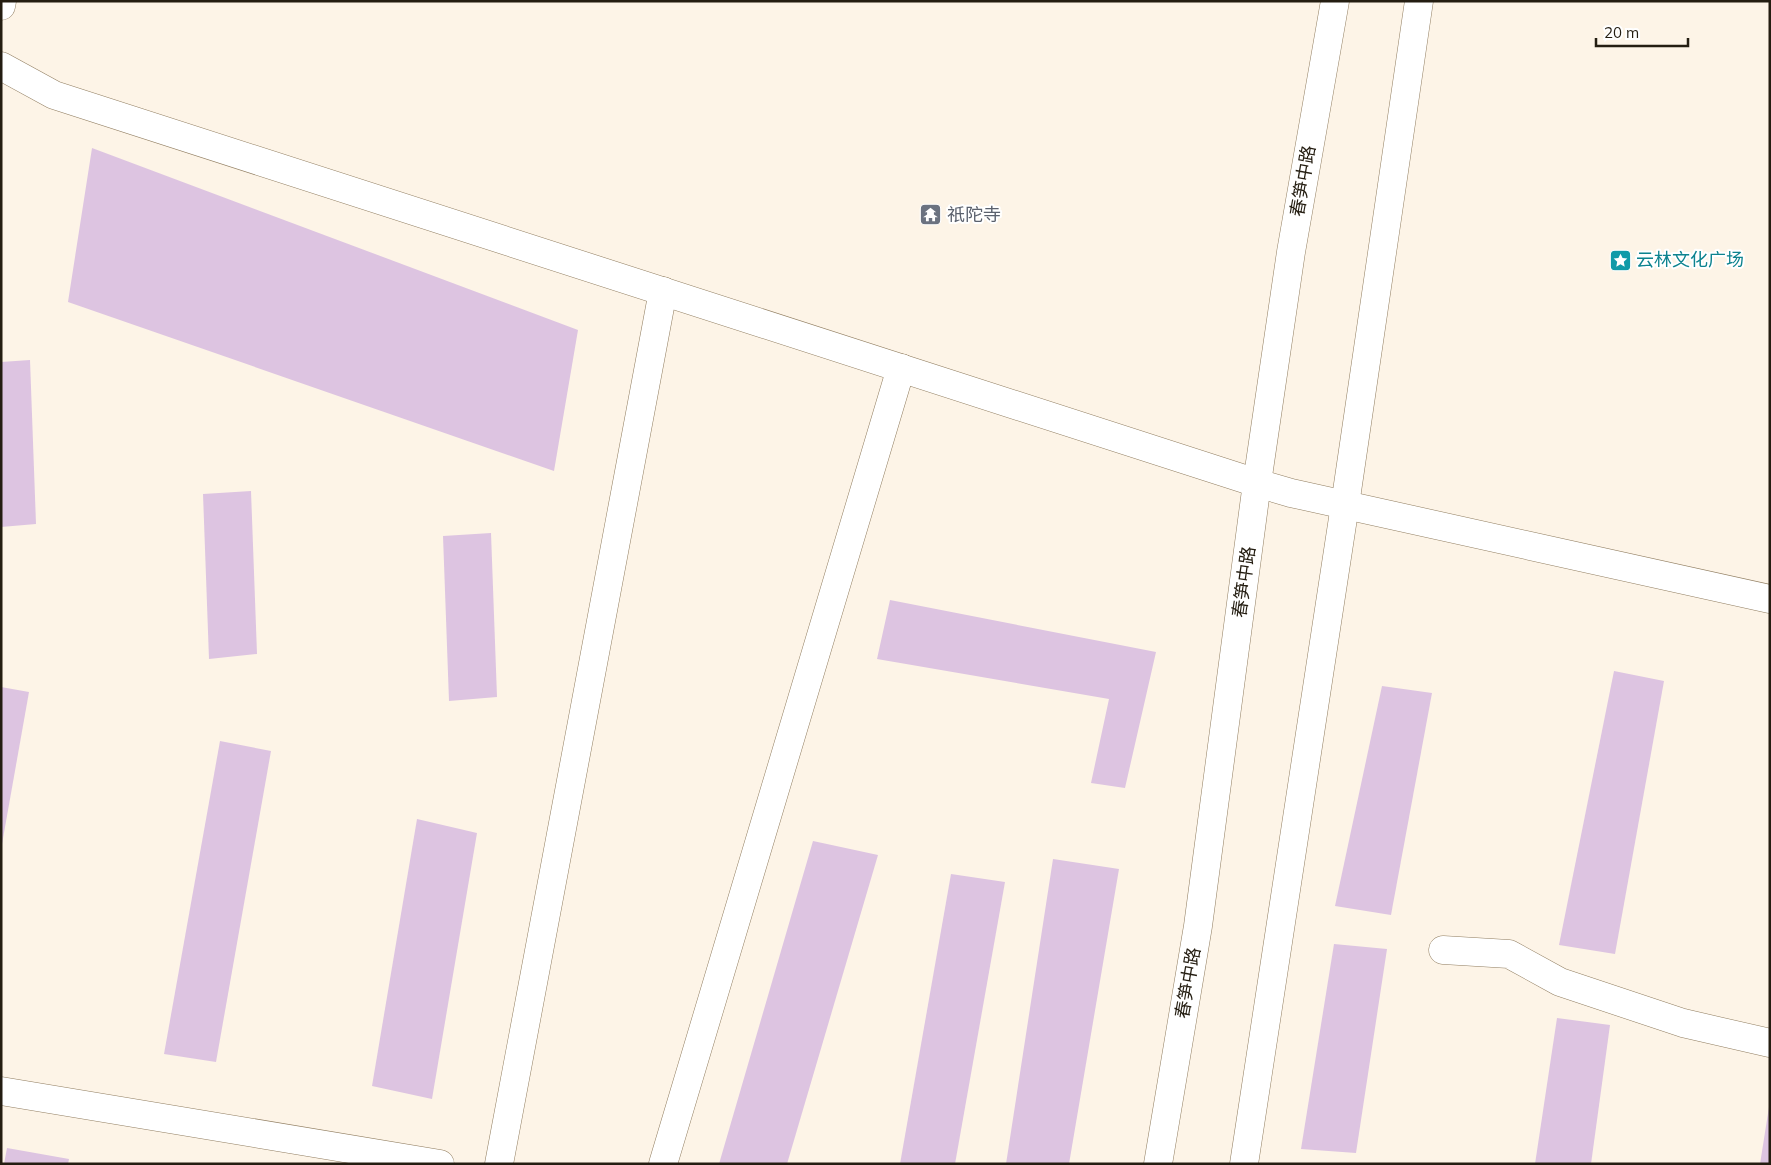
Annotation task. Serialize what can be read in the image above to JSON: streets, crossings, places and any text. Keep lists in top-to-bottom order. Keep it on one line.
{"streets":{"street":["春笋中路"]},"places":{"temple":["祇陀寺"],"place":["云林文化广场"]},"scale_bar":"20 m"}
